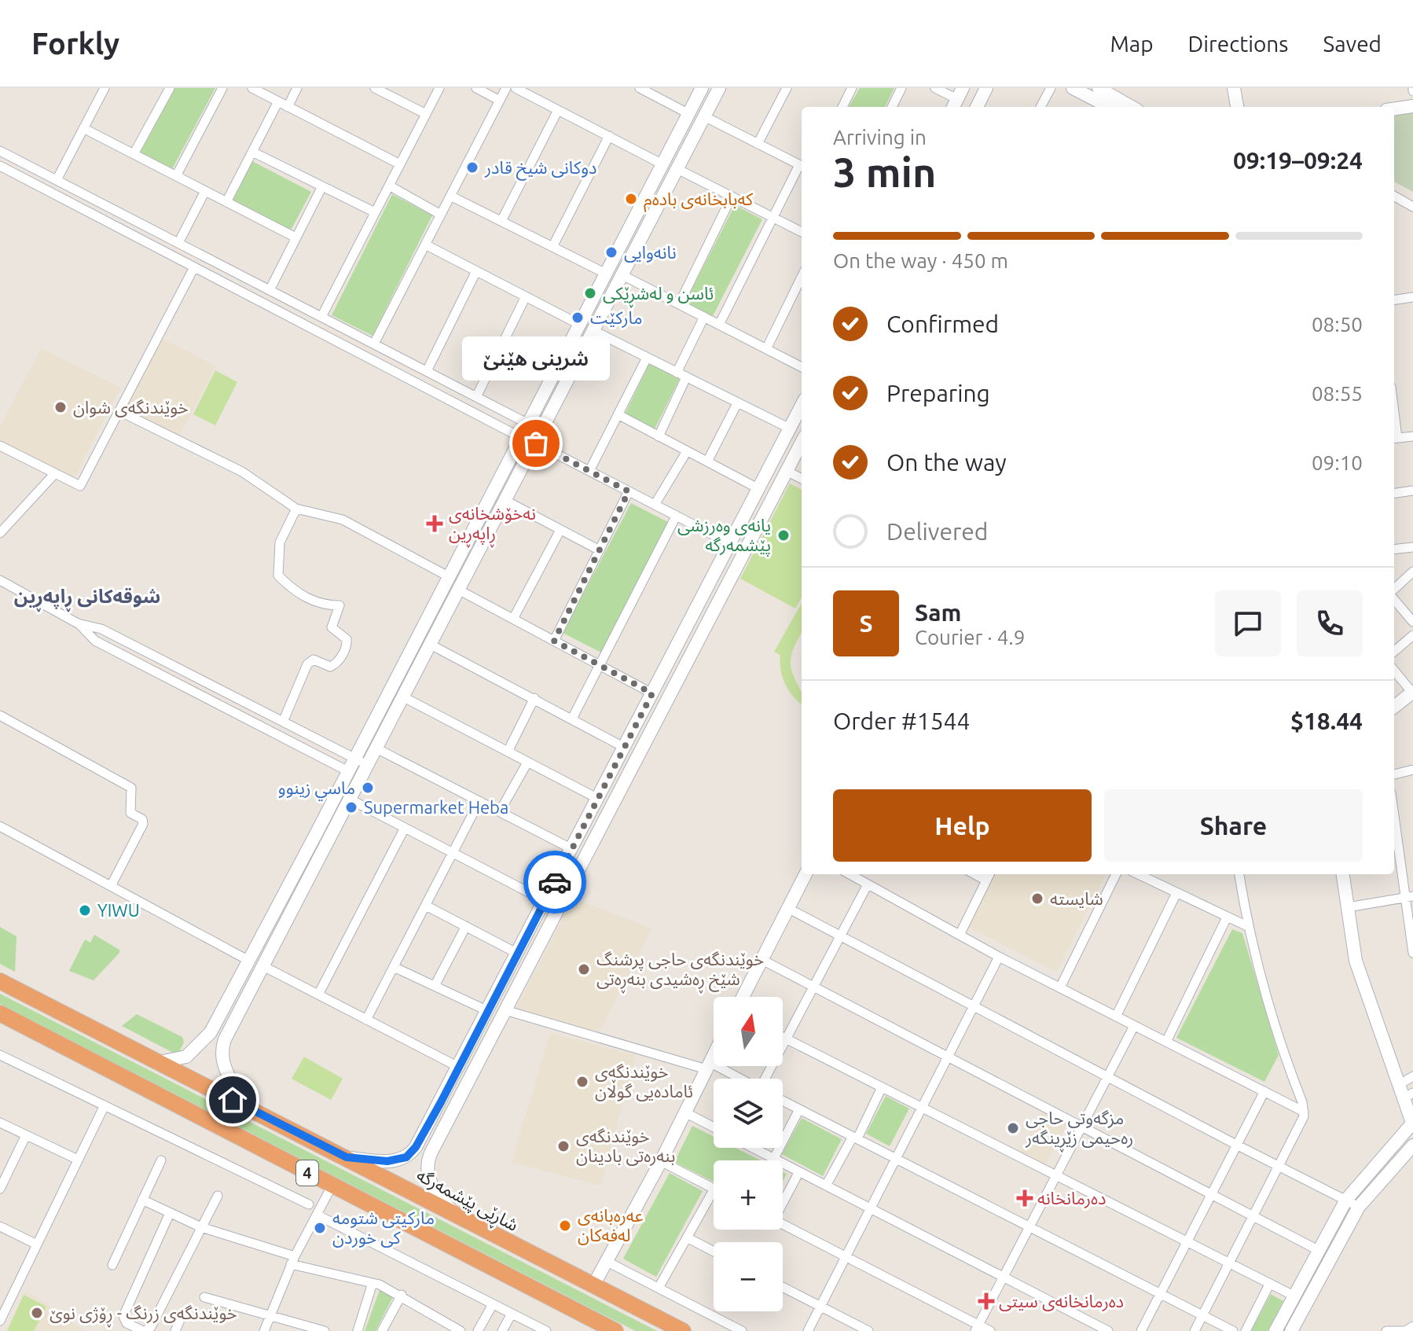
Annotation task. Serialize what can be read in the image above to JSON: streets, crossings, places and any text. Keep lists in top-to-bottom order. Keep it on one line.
{"streets":{"highway":["4","شاڕێی پێشمەرگە"]},"districts":["شوقەکانی ڕاپەڕین"],"places":{"other":["دوکانی شیخ قادر","کەبابخانەی بادەم","نانەوایی","ئاسن و لەشڕێکی","مارکێت","خوێندنگەی شوان","شرینی هێنێ","یانەی وەرزشی پێشمەرگە","ماسي زينوو","Supermarket Heba","شایستە","YIWU","خوێندنگەی حاجی پرشنگ شێخ ڕەشیدی بنەڕەتی","خوێندنگەی ئامادەیی گوڵان","مزگەوتی حاجی رەحیمی زێڕینگەر","خوێندنگەی بنەرەتی بادینان","عەرەبانەی لەفەکان","مارکیتی شتومه کی خوردن","خوێندنگەی زرنگ - ڕۆژی نوێ"],"health":["نەخۆشخانەی ڕاپەڕین","دەرمانخانە","دەرمانخانەی سیتی"]},"north":"top","page":{"header":"Forkly","nav":["Map","Directions","Saved"],"heading":["3 min","Arriving in","09:19–09:24"],"panel":["Sam","Courier · 4.9","Order #1544","$18.44"],"bar":"On the way · 450 m","list":[["Confirmed","08:50"],["Preparing","08:55"],["On the way","09:10"],"Delivered"],"bubble":"شرینی هێنێ","round":"S","buttons":["Help","Share"],"map_buttons":["+","−"]}}
